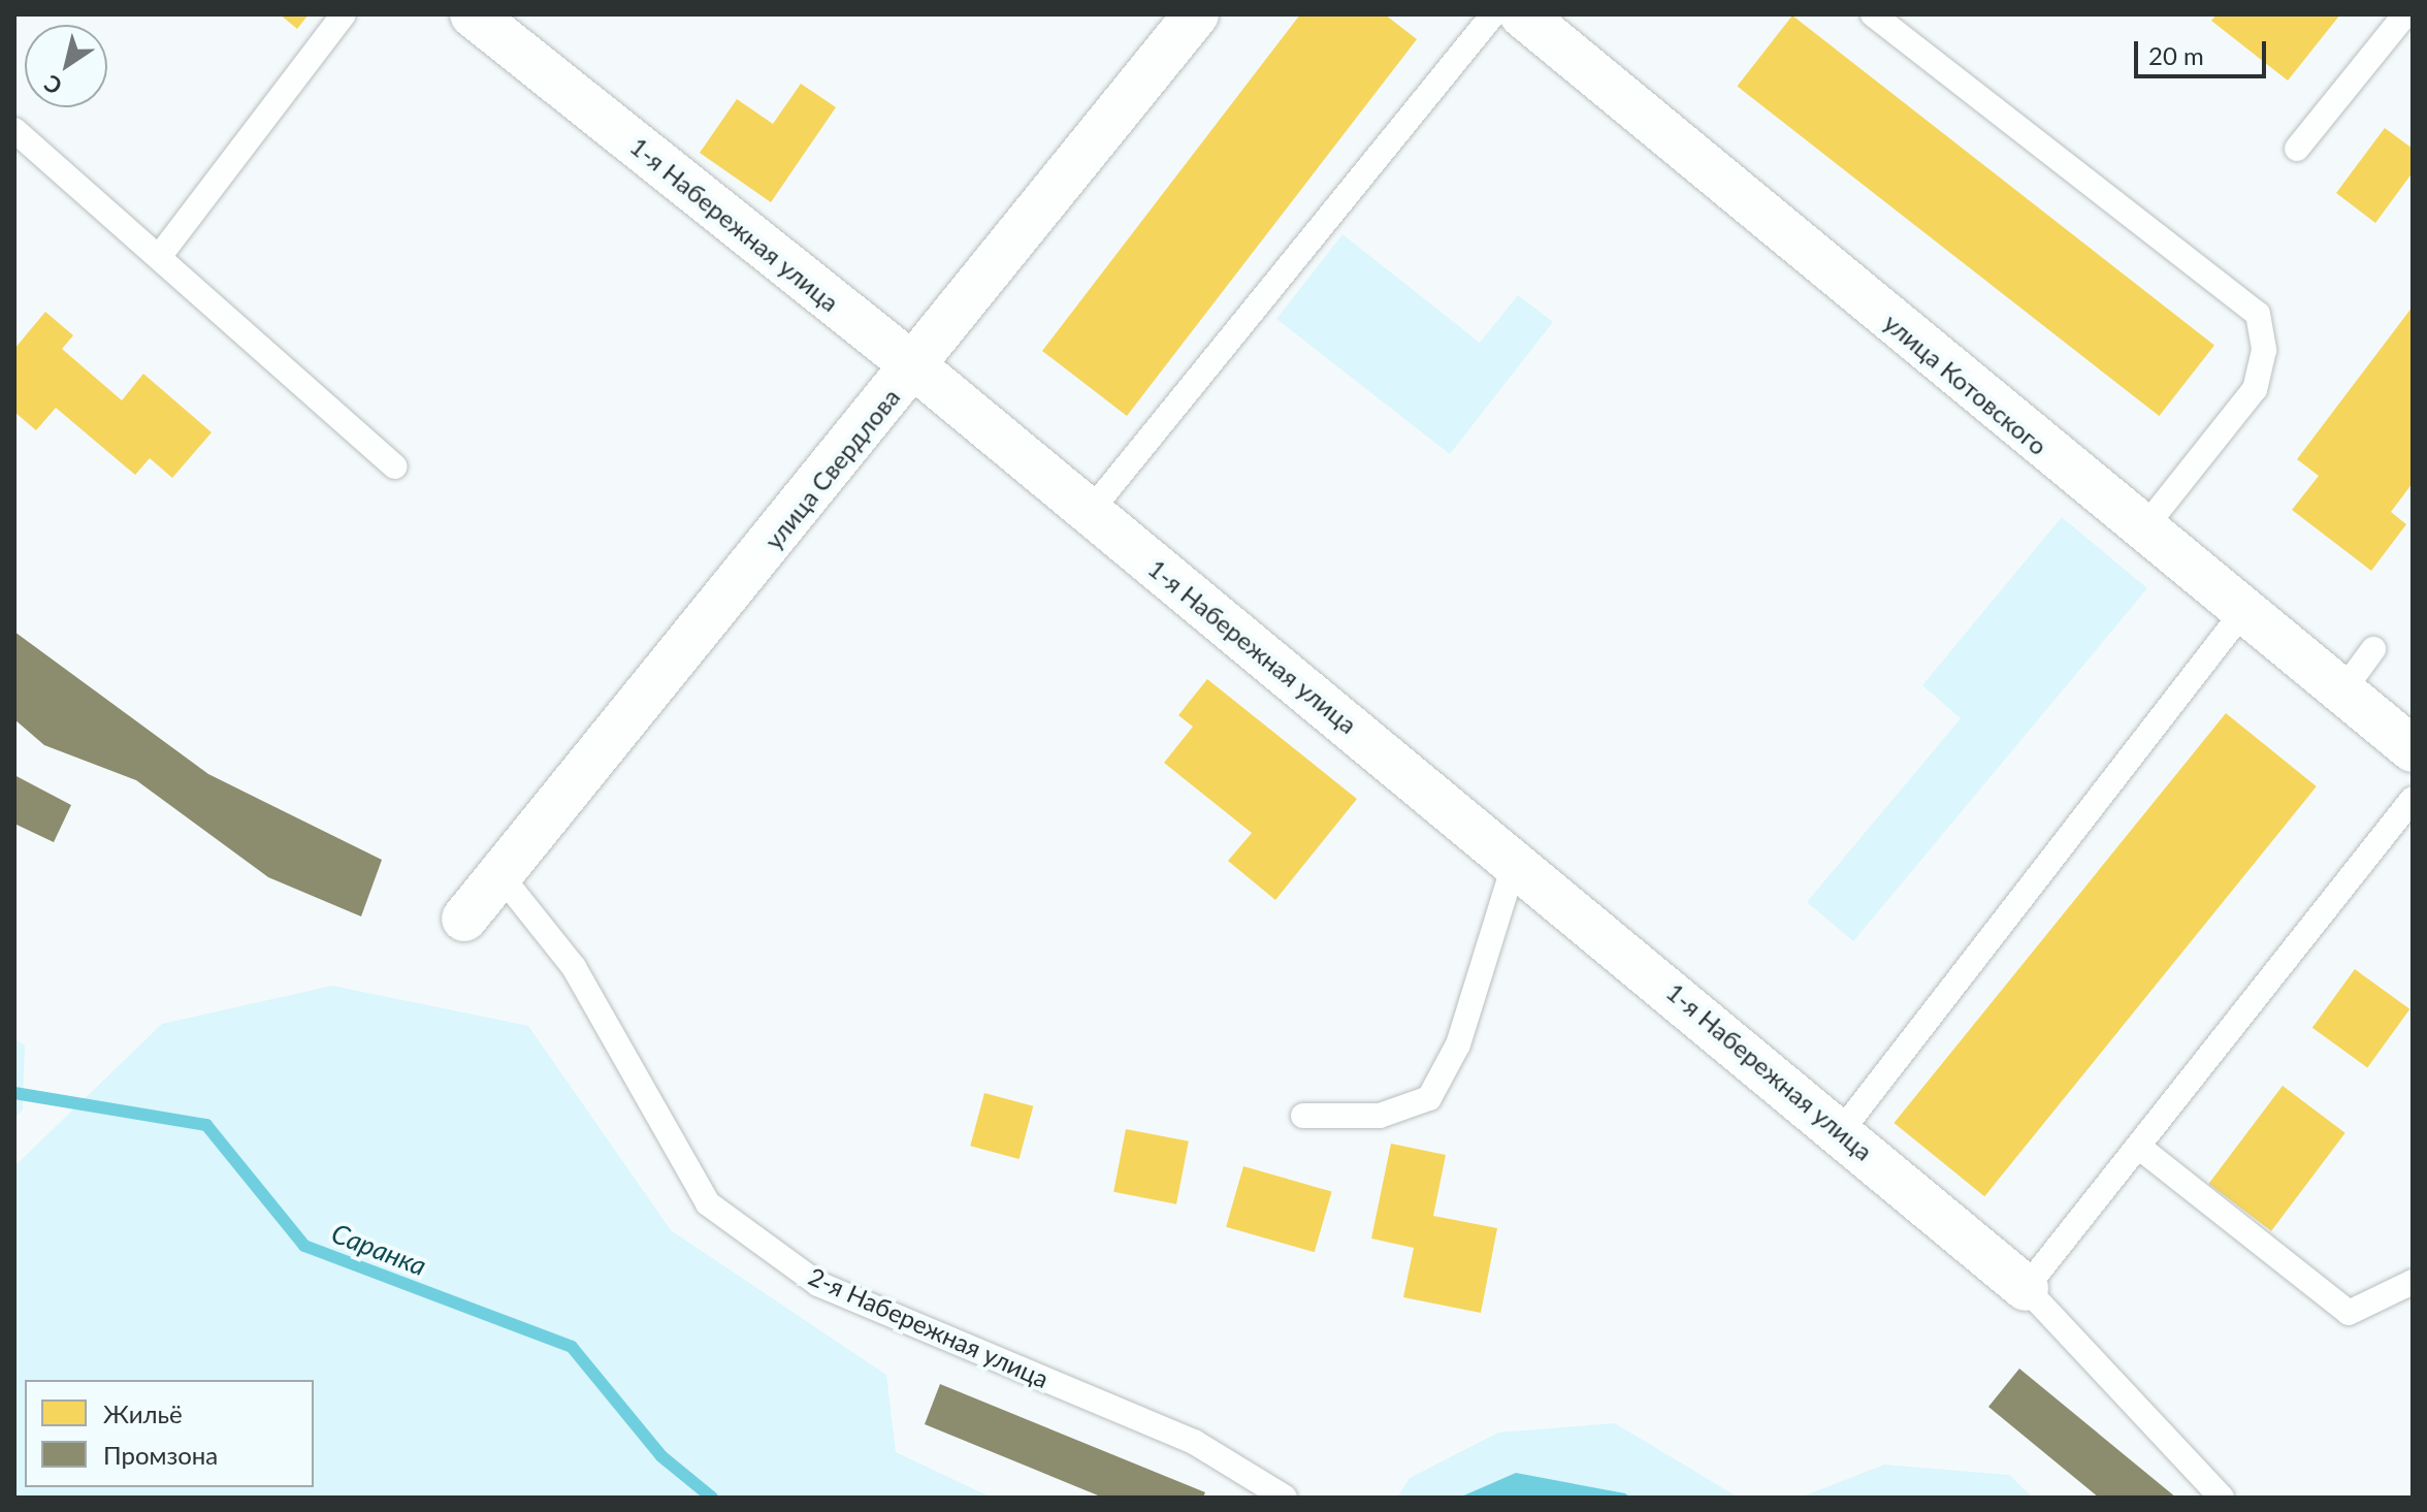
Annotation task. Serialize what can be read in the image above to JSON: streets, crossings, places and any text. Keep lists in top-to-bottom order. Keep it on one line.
{"streets":{"street":["1-я Набережная улица","улица Котовского","улица Свердлова"],"lane":["2-я Набережная улица"]},"crossings":[["1-я Набережная улица","улица Свердлова"],["улица Свердлова","2-я Набережная улица"]],"water":["Саранка"],"legend":["Жильё","Промзона"],"scale_bar":"20 m","north":"bottom left"}
